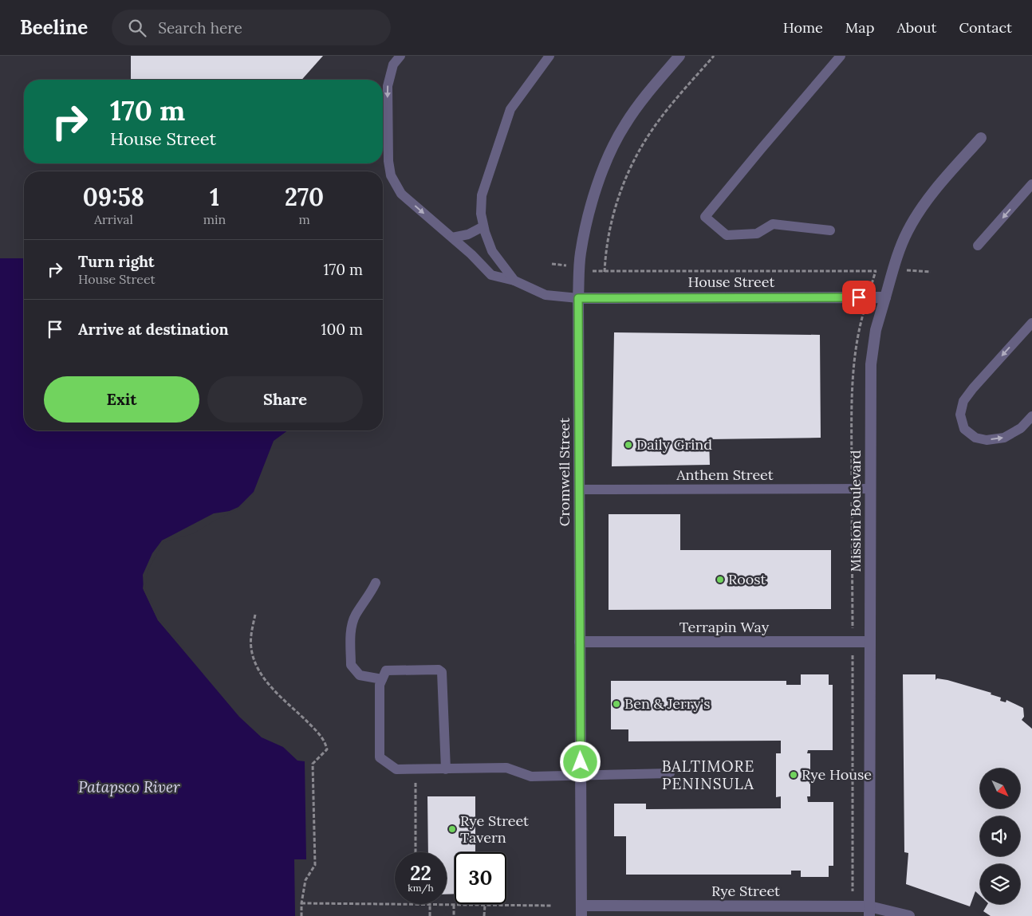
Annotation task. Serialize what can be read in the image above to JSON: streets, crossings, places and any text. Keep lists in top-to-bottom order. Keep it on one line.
{"streets":{"street":["House Street","Cromwell Street","Mission Boulevard","Terrapin Way","Rye Street"],"lane":["Anthem Street"]},"crossings":[["House Street","Cromwell Street"],["House Street","Mission Boulevard"],["Cromwell Street","Anthem Street"],["Cromwell Street","Terrapin Way"],["Cromwell Street","Rye Street"],["Anthem Street","Mission Boulevard"],["Mission Boulevard","Terrapin Way"],["Mission Boulevard","Rye Street"]],"districts":["BALTIMORE PENINSULA"],"water":["Patapsco River"],"places":["Daily Grind","Roost","Ben & Jerry's","Rye House","Rye Street Tavern"],"north":"bottom right","page":{"header":"Beeline","search":"Search here","nav":["Home","Map","About","Contact"],"turn":["170 m","House Street"],"eta":["09:58","Arrival","1","min","270","m"],"list":[{"name":"Turn right","note":"House Street","value":"170 m"},{"name":"Arrive at destination","value":"100 m"}],"buttons":["Exit","Share"],"speed":"22 km/h","limit":"30"}}
